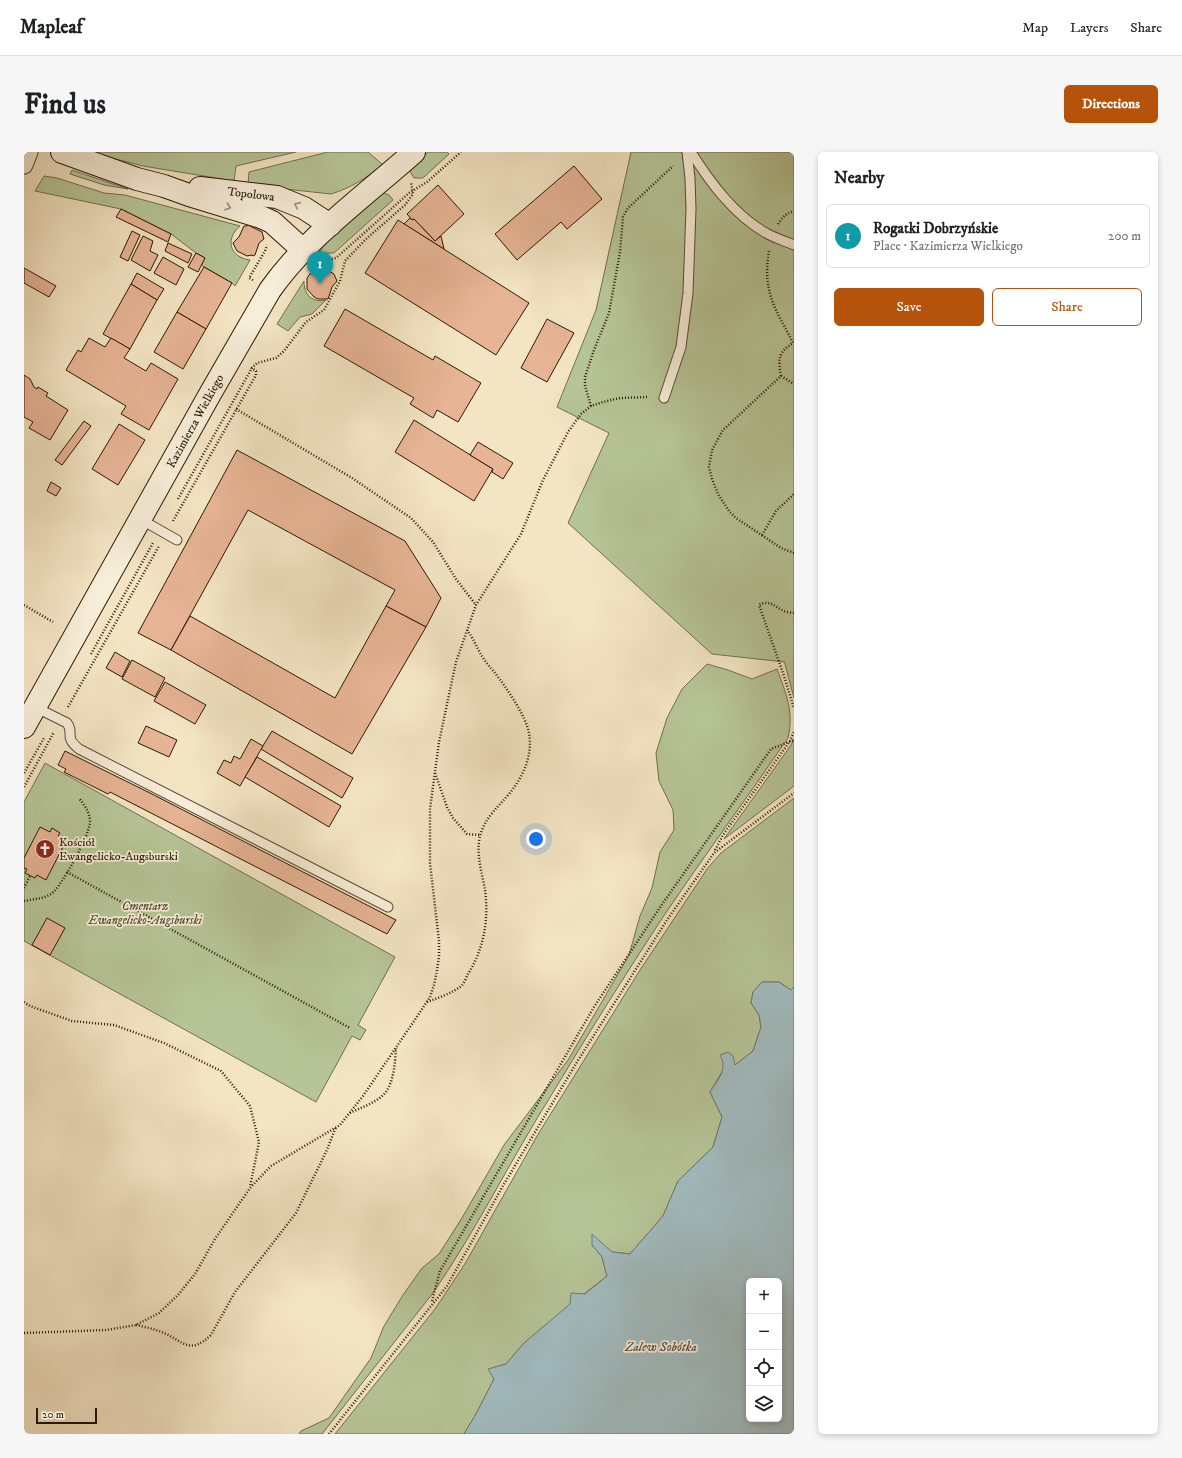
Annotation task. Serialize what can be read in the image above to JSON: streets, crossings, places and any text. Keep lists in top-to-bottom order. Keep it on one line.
{"streets":{"street":["Topolowa","Kazimierza Wielkiego"]},"crossings":[["Topolowa","Kazimierza Wielkiego"]],"water":["Zalew Sobótka"],"parks":["Cmentarz Ewangelicko-Augsburski"],"places":{"church":["Kościół Ewangelicko-Augsburski"]},"scale_bar":"20 m","page":{"header":"Mapleaf","nav":["Map","Layers","Share"],"buttons":["Directions",["Save","Share"]],"title":"Find us","heading":"Nearby","list":[{"mark":"1","name":"Rogatki Dobrzyńskie","note":"Place · Kazimierza Wielkiego","value":"200 m"}],"pins":"1","map_buttons":["+","−"],"scale":"20 m"}}
